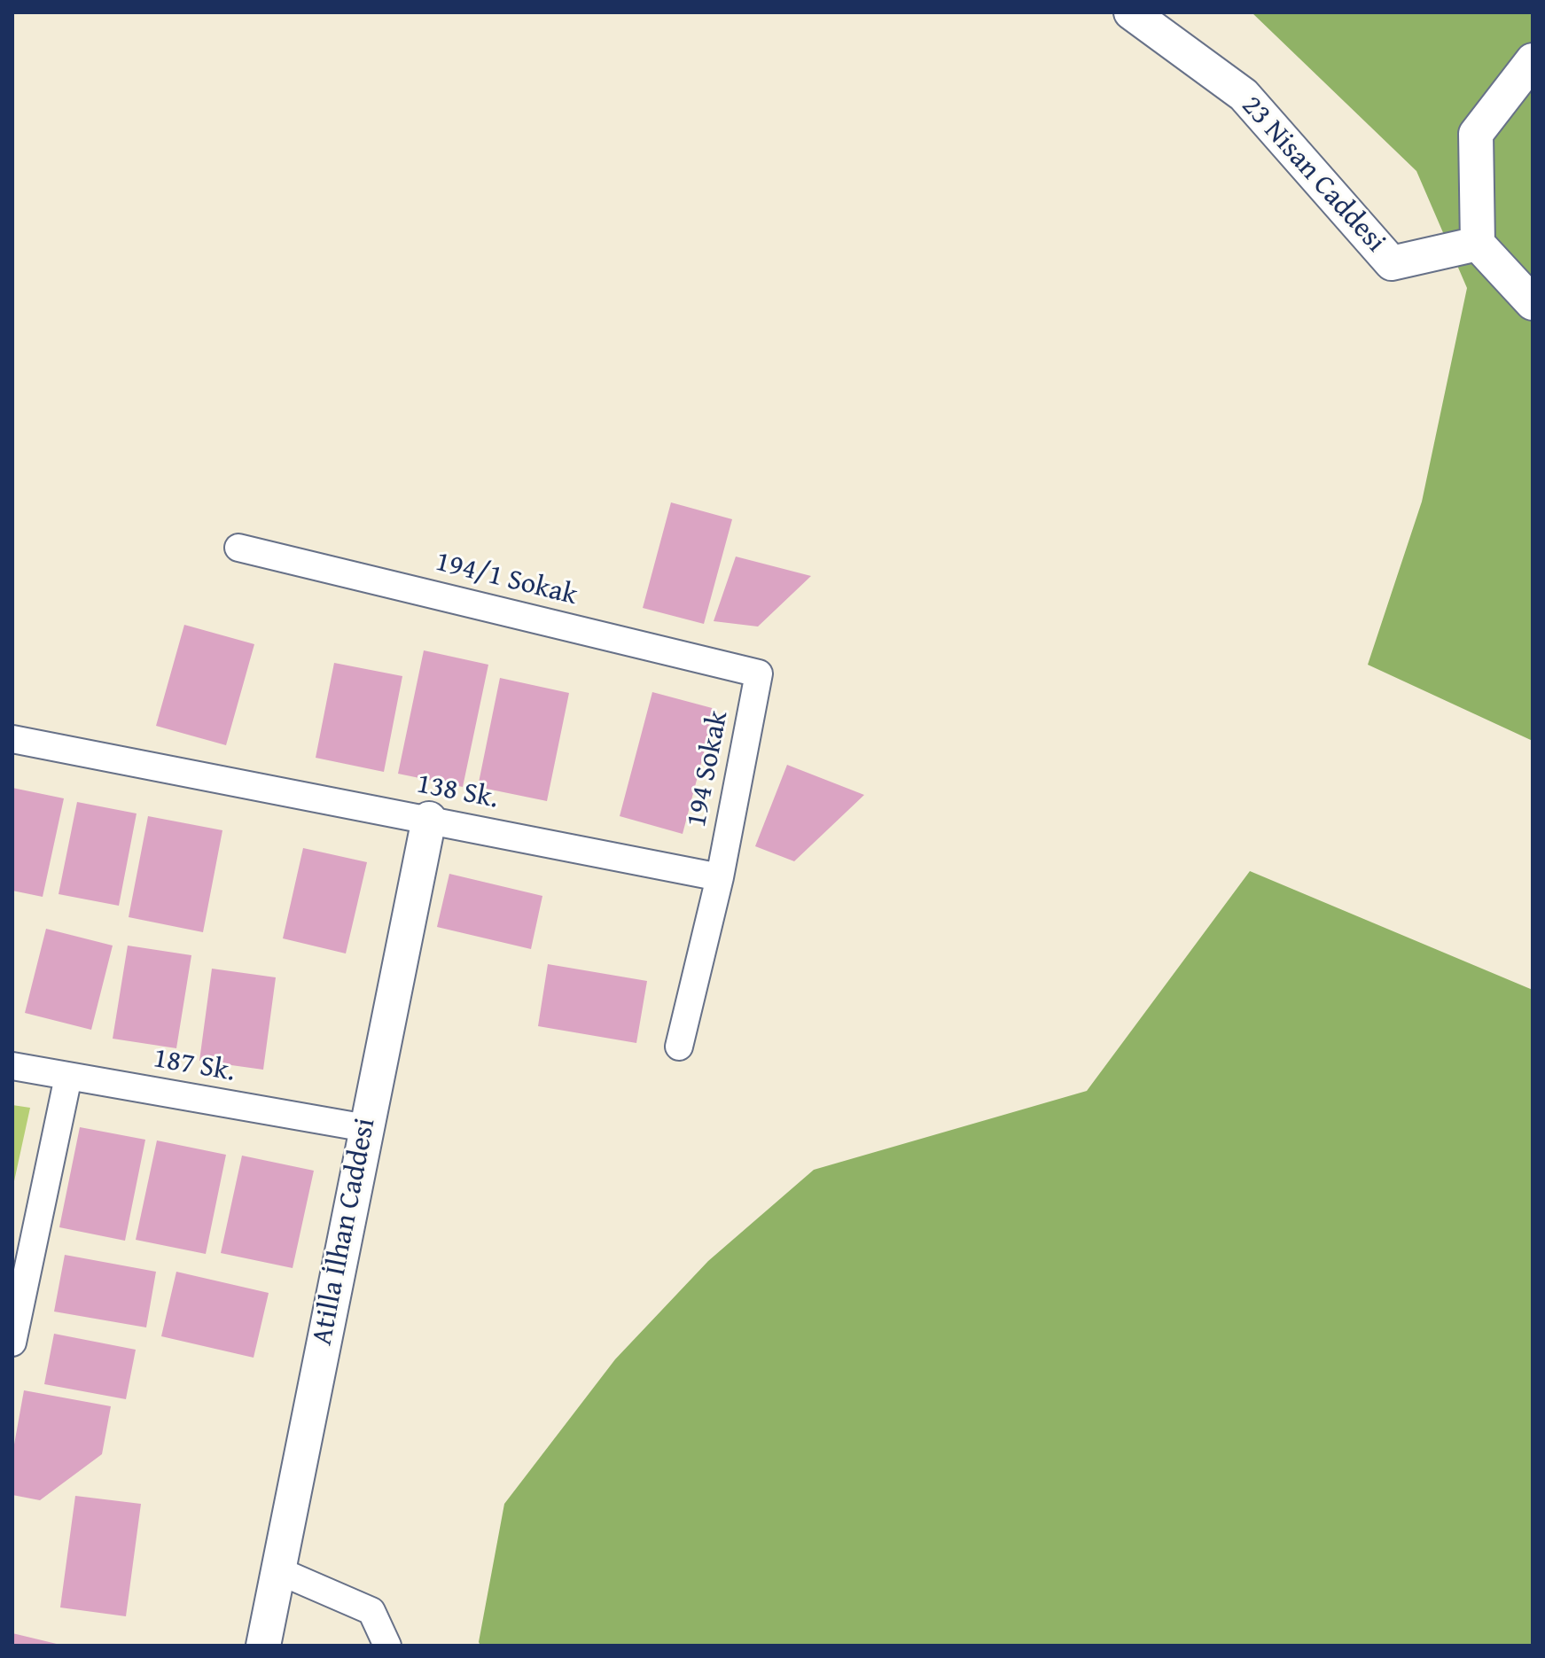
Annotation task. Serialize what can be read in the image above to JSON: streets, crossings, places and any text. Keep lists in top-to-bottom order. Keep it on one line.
{"streets":{"street":["23 Nisan Caddesi","194/1 Sokak","194 Sokak","138 Sk.","187 Sk.","Atilla İlhan Caddesi"]},"crossings":[["194/1 Sokak","194 Sokak"],["194 Sokak","138 Sk."],["138 Sk.","Atilla İlhan Caddesi"],["187 Sk.","Atilla İlhan Caddesi"]]}
